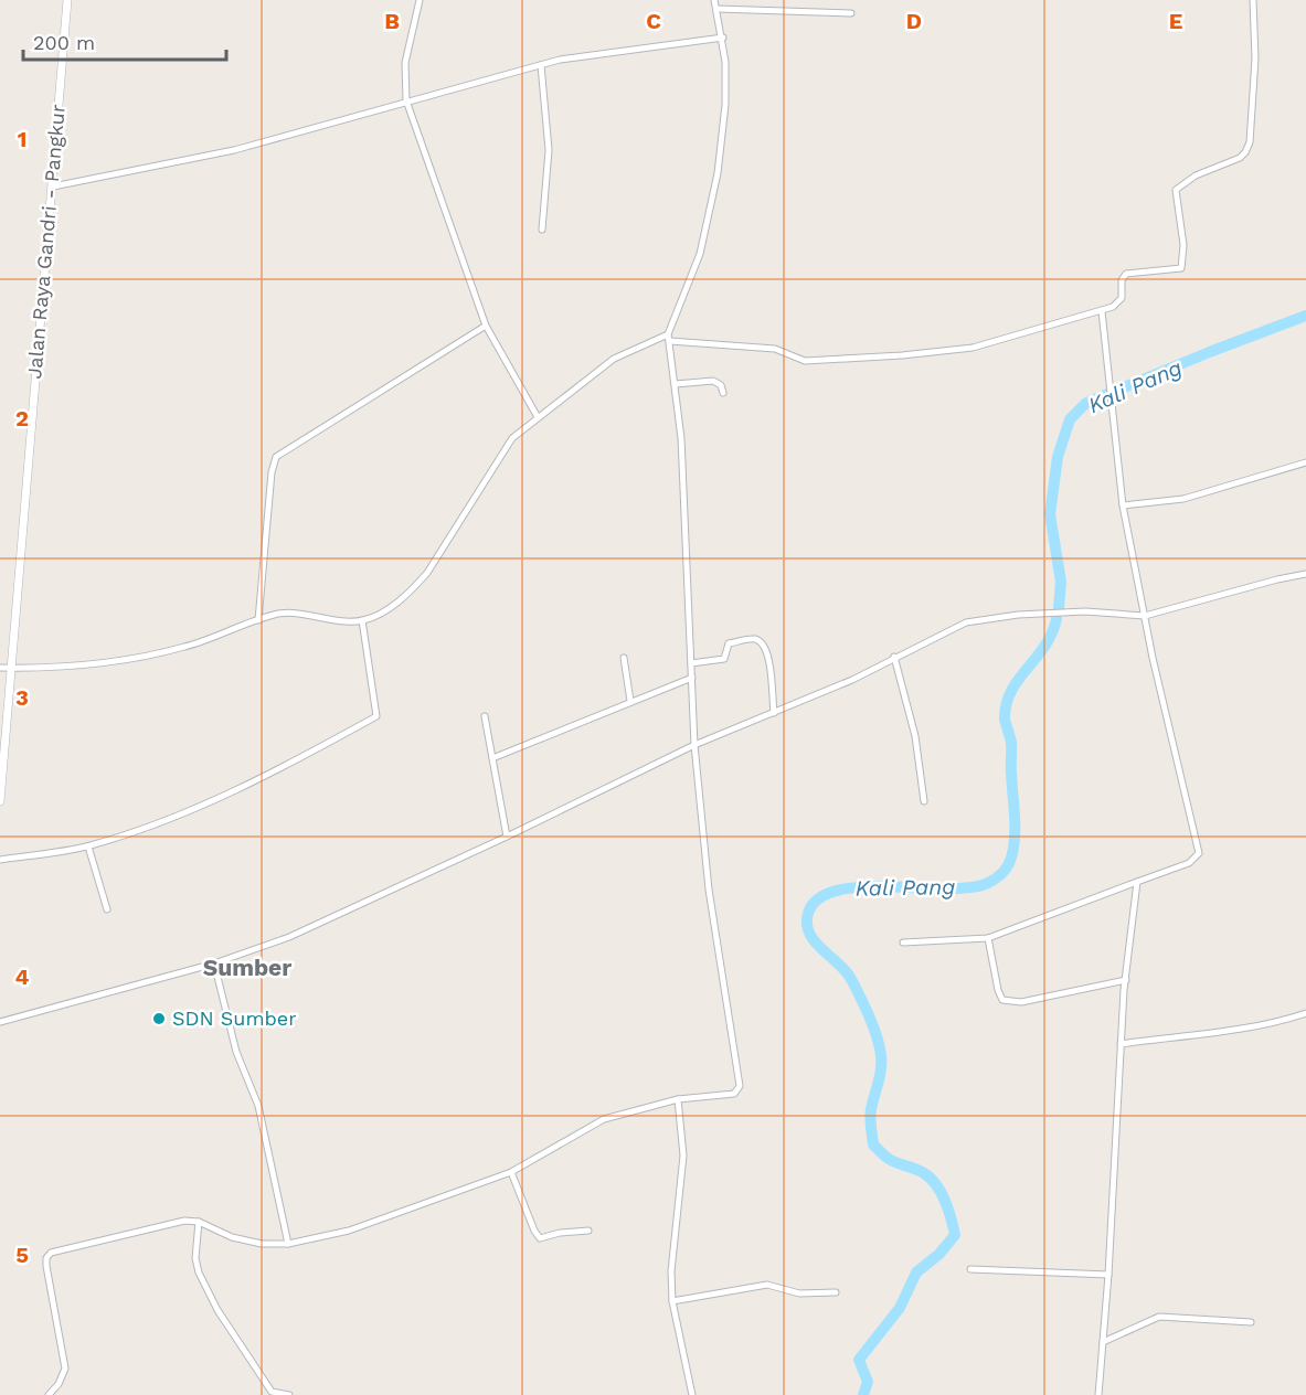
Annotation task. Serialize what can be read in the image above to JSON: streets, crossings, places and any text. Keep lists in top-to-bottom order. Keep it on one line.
{"streets":{"street":["Jalan Raya Gandri - Pangkur"]},"districts":["Sumber"],"water":["Kali Pang"],"places":["SDN Sumber"],"scale_bar":"200 m","grid":{"columns":["B","C","D","E"],"rows":["1","2","3","4","5"]}}
